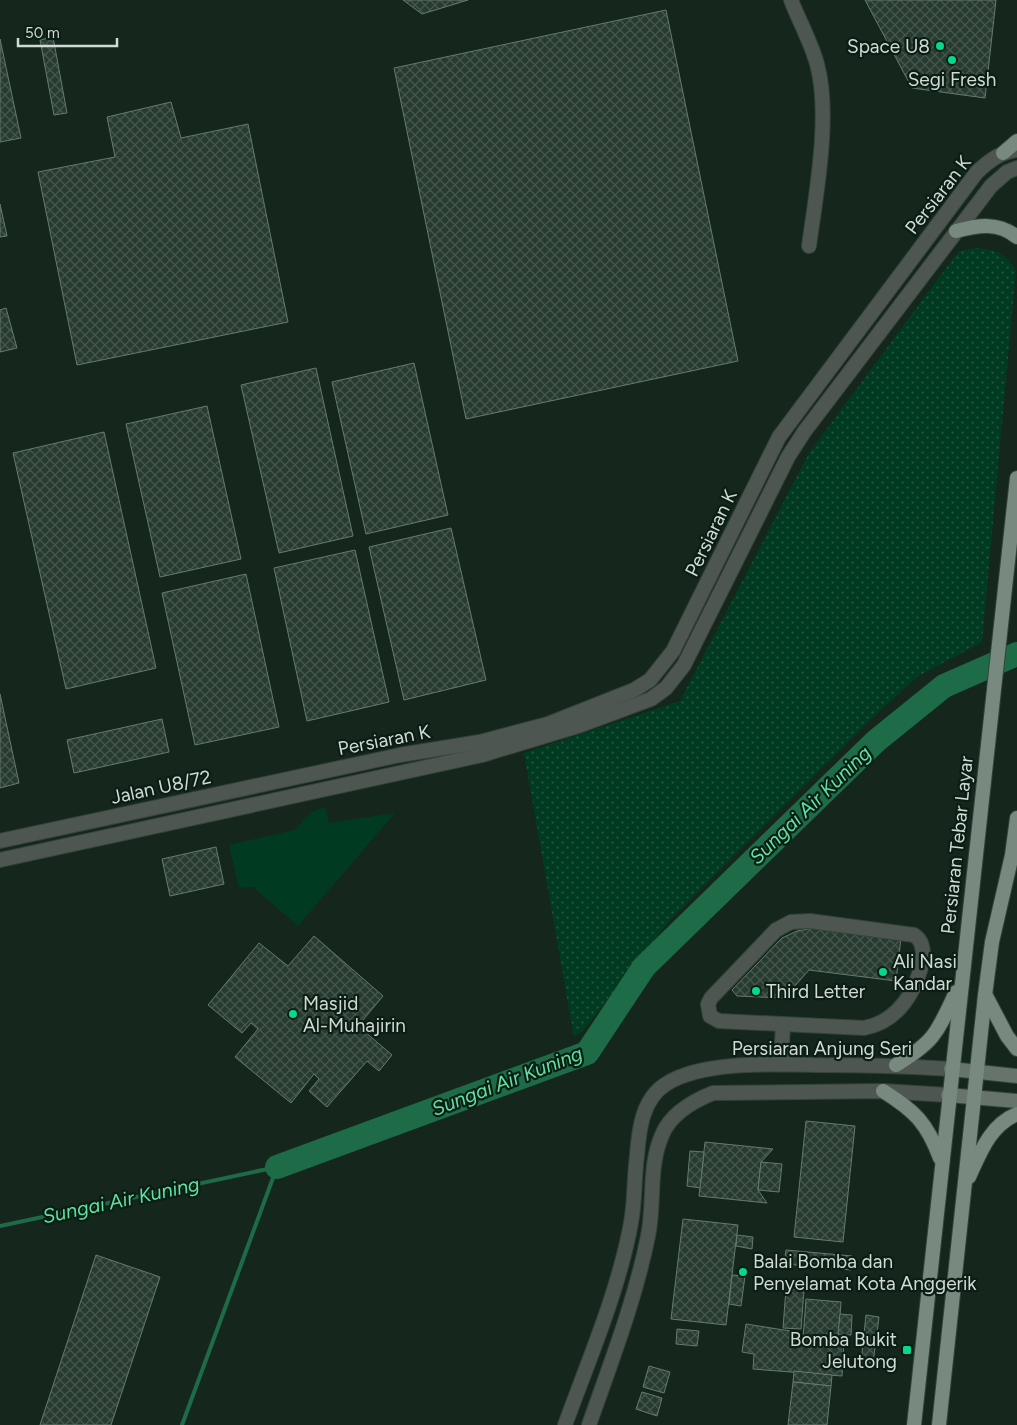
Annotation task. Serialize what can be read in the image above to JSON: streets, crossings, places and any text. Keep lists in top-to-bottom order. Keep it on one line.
{"streets":{"main road":["Persiaran Tebar Layar"],"street":["Persiaran K","Jalan U8/72","Persiaran Anjung Seri"]},"crossings":[["Persiaran K","Jalan U8/72"],["Persiaran Tebar Layar","Persiaran Anjung Seri"]],"water":["Sungai Air Kuning"],"places":{"other":["Space U8","Segi Fresh","Ali Nasi Kandar","Third Letter","Masjid Al-Muhajirin","Balai Bomba dan Penyelamat Kota Anggerik"],"transit":["Bomba Bukit Jelutong"]},"scale_bar":"50 m"}
